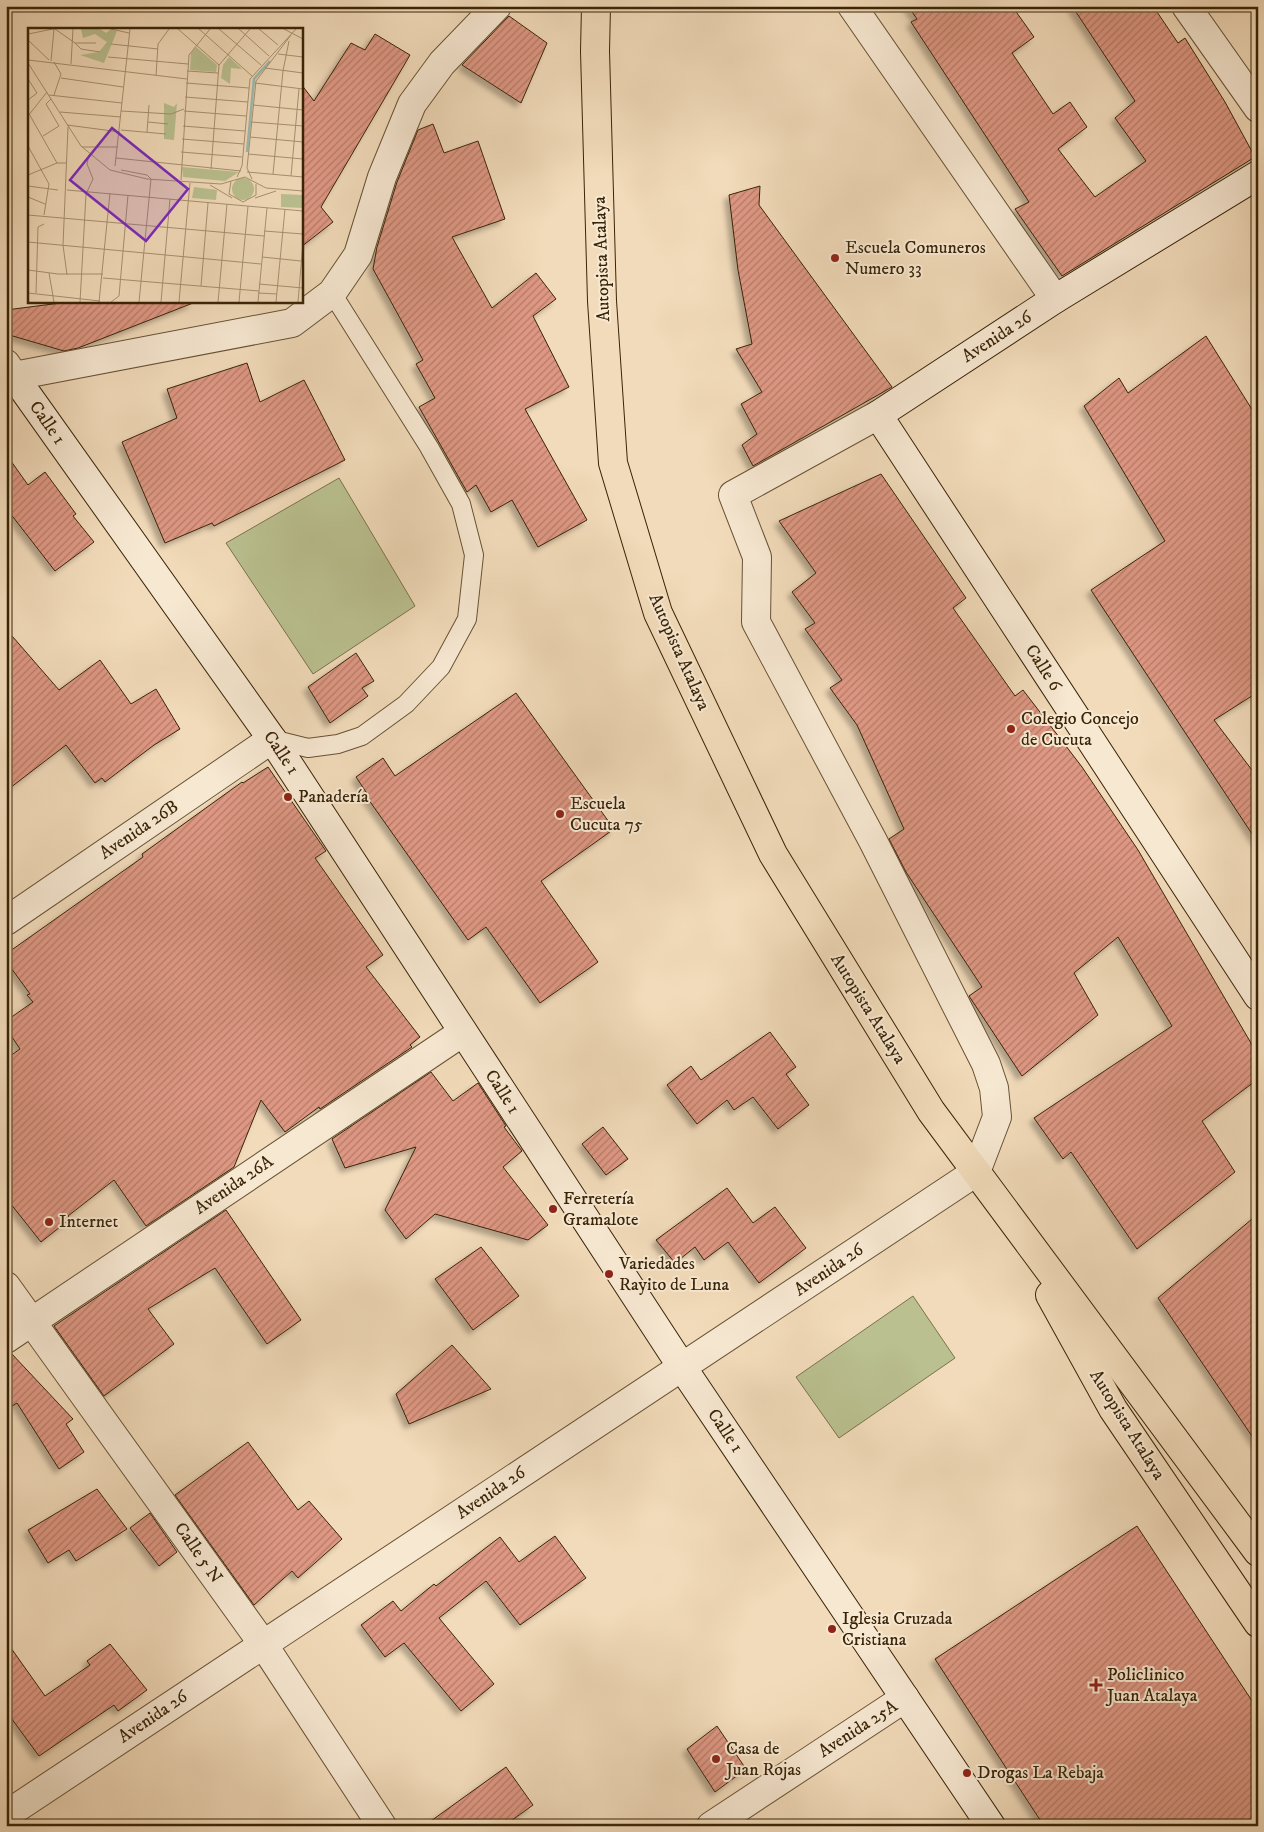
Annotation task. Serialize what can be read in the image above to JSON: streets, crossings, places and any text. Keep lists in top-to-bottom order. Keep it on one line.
{"streets":{"main road":["Autopista Atalaya"],"street":["Avenida 26","Calle 1","Calle 6","Avenida 26B","Avenida 26A","Calle 5 N","Avenida 25A"]},"crossings":[["Autopista Atalaya","Avenida 26"],["Avenida 26","Calle 1"],["Avenida 26","Calle 6"],["Avenida 26","Calle 5 N"],["Calle 1","Avenida 26B"],["Calle 1","Avenida 26A"],["Calle 1","Avenida 25A"],["Avenida 26A","Calle 5 N"]],"places":{"other":["Escuela Comuneros Numero 33","Colegio Concejo de Cucuta","Panadería","Escuela Cucuta 75","Ferretería Gramalote","Internet","Variedades Rayito de Luna","Iglesia Cruzada Cristiana","Casa de Juan Rojas","Drogas La Rebaja"],"health":["Policlinico Juan Atalaya"]}}
